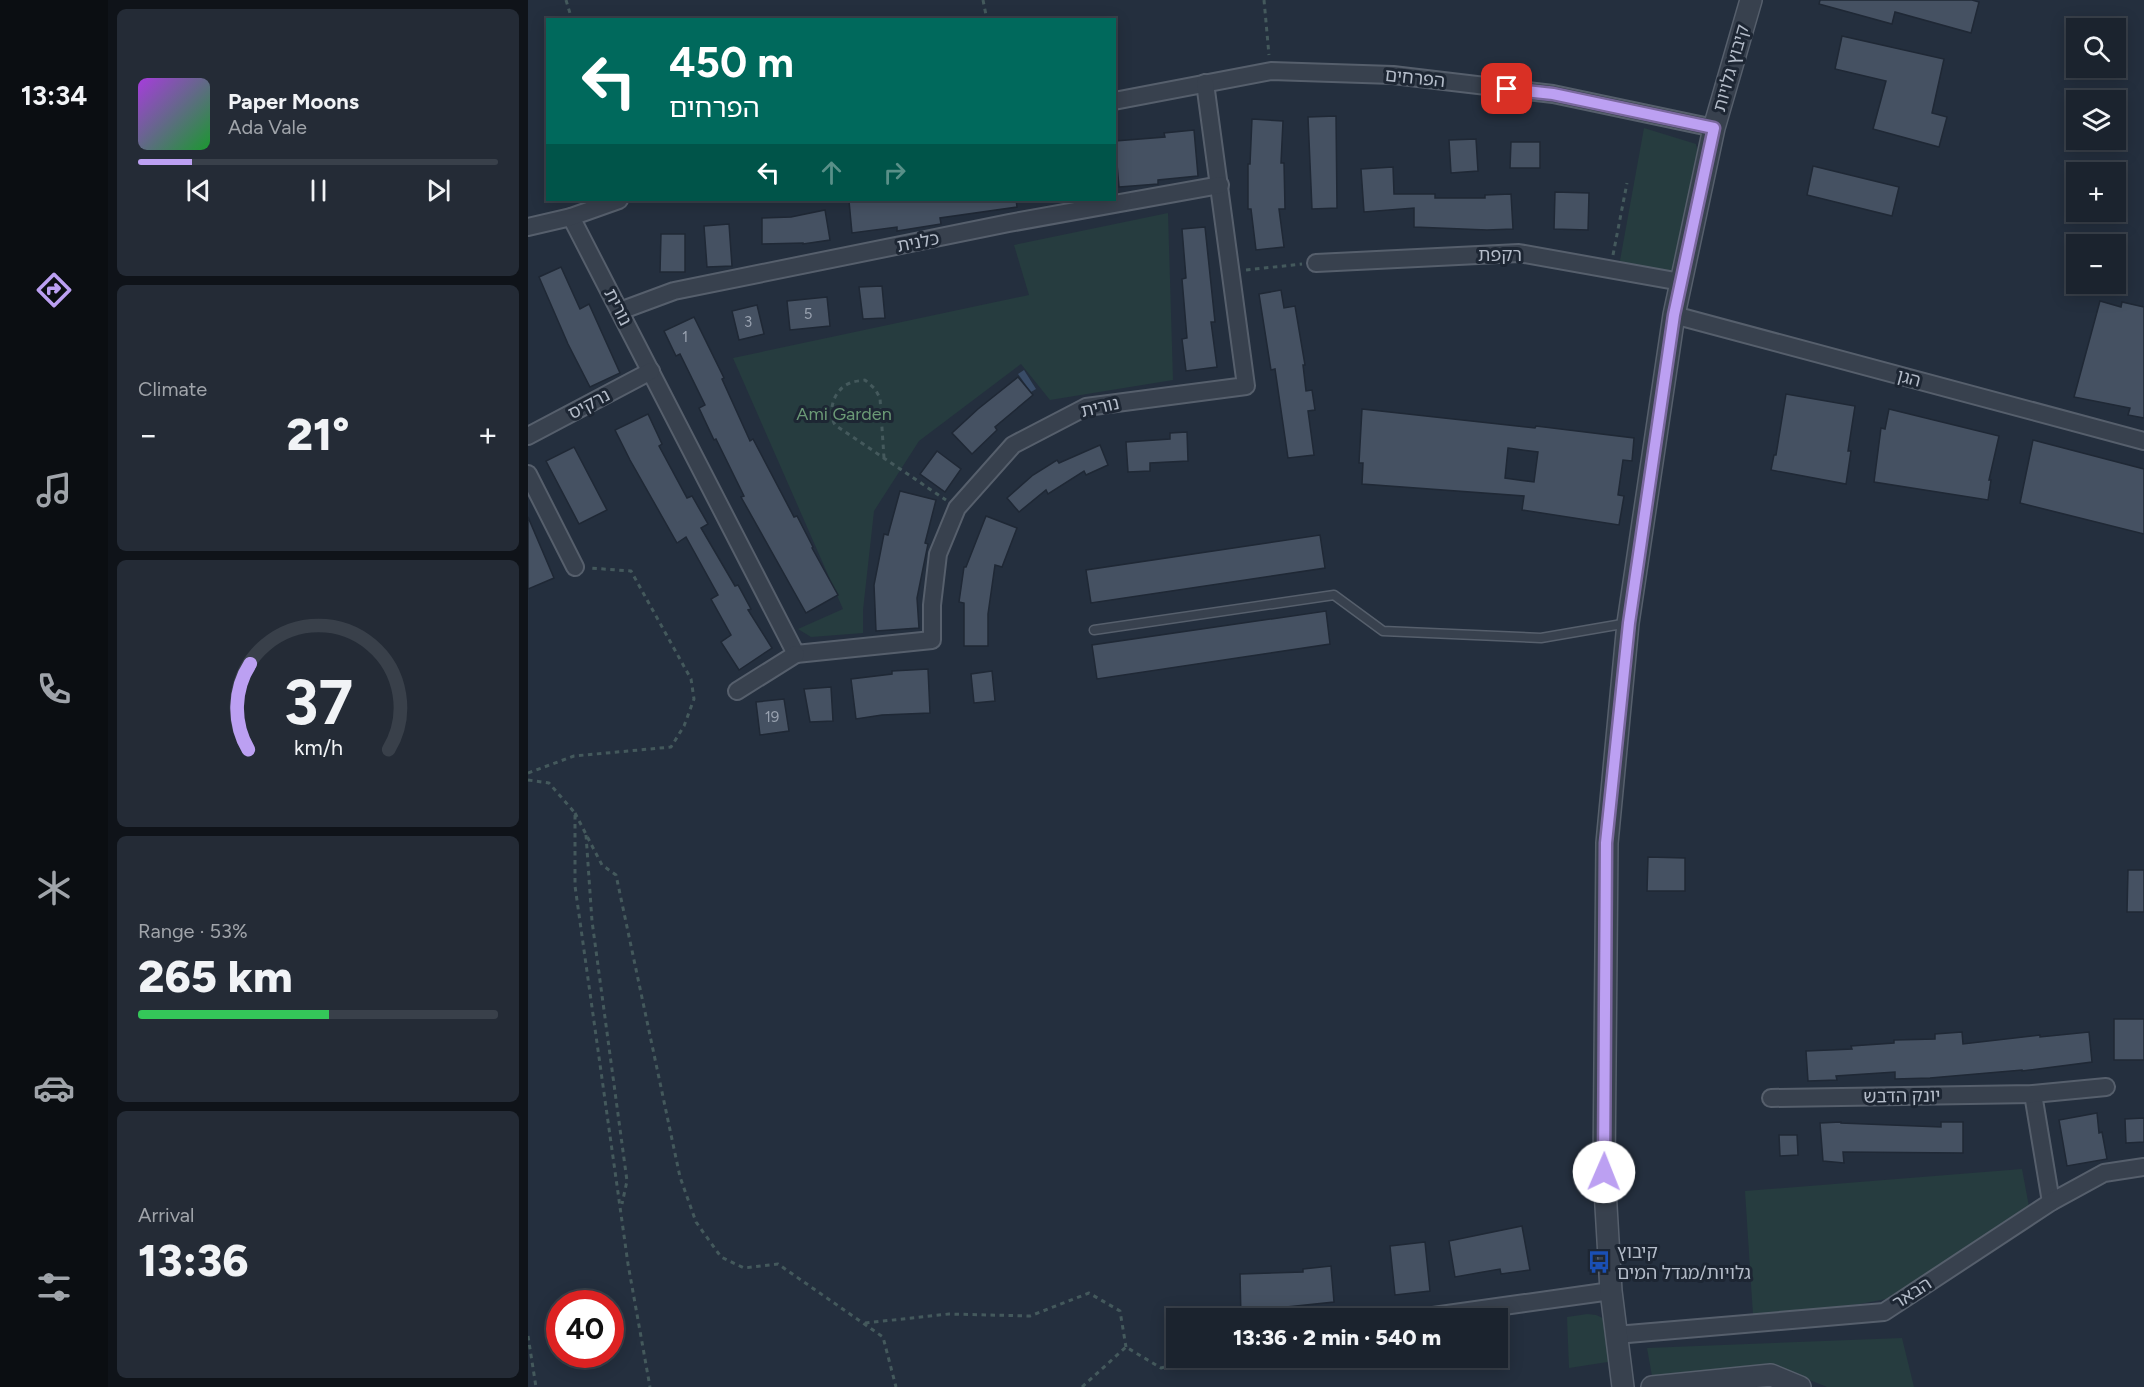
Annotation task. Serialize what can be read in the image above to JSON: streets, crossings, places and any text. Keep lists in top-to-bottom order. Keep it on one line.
{"streets":{"street":["קיבוץ גלויות","הפרחים","כלנית","רקפת","נורית","הגן","נרקיס","יונק הדבש","הבאר"]},"crossings":[["קיבוץ גלויות","הפרחים"],["קיבוץ גלויות","רקפת"],["קיבוץ גלויות","הגן"],["קיבוץ גלויות","הבאר"],["הפרחים","נורית"],["כלנית","נורית"],["נורית","נרקיס"]],"parks":["Ami Garden"],"places":{"bus stop":["קיבוץ גלויות/מגדל המים"]},"house_numbers":["5","3","1","19"],"page":{"tabs":"13:34","map_buttons":["+","−"],"turn":["450 m","הפרחים"],"song":["Paper Moons","Ada Vale"],"tile":["Climate",["Range · 53%","265 km"],["Arrival","13:36"]],"heat":["−","21°","+"],"limit":"40","trip":"13:36 · 2 min · 540 m","gauge":["37","km/h"]}}
